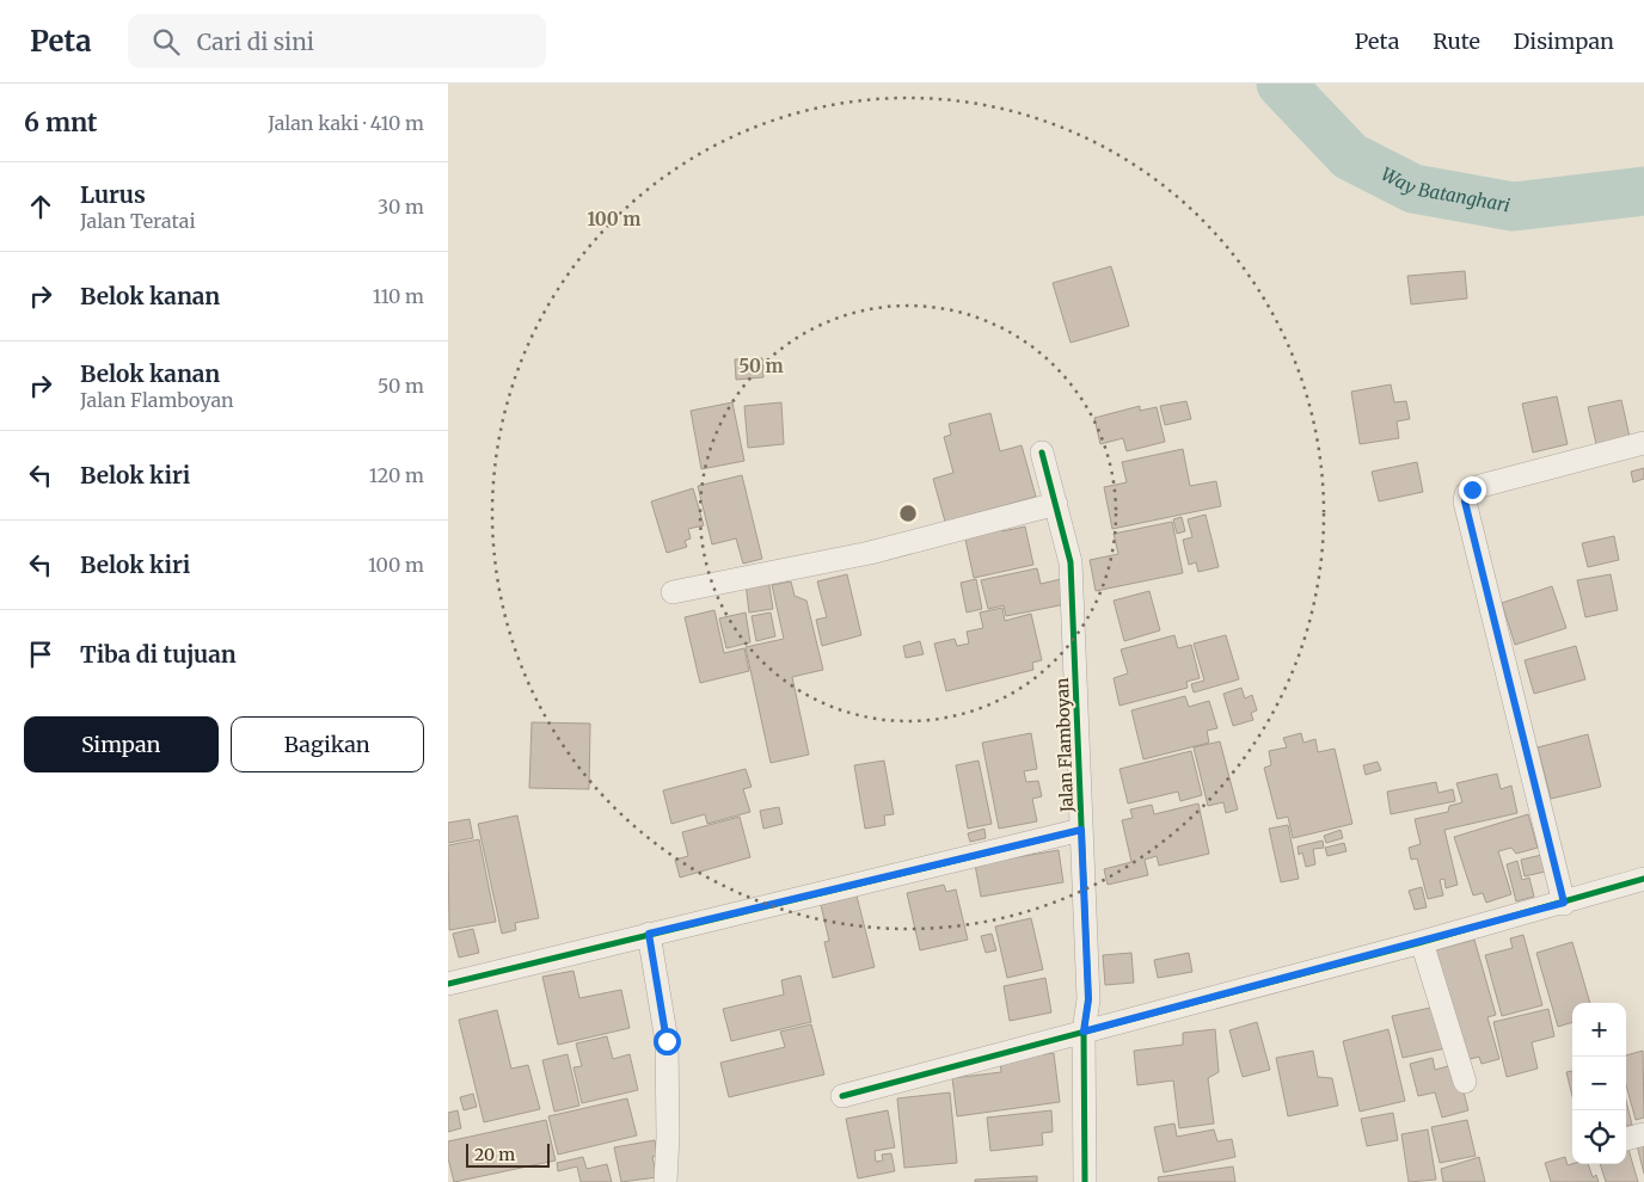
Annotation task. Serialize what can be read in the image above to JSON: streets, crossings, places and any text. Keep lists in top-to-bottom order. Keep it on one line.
{"streets":{"street":["Jalan Flamboyan"]},"water":["Way Batanghari"],"scale_bar":"20 m","page":{"header":"Peta","search":"Cari di sini","nav":["Peta","Rute","Disimpan"],"heading":["6 mnt","Jalan kaki · 410 m"],"list":[["Lurus","Jalan Teratai","30 m"],["Belok kanan","110 m"],["Belok kanan","Jalan Flamboyan","50 m"],["Belok kiri","120 m"],["Belok kiri","100 m"],"Tiba di tujuan"],"buttons":["Simpan","Bagikan"],"map_buttons":["+","−"],"scale":"20 m"},"rings":["100 m","50 m"]}
